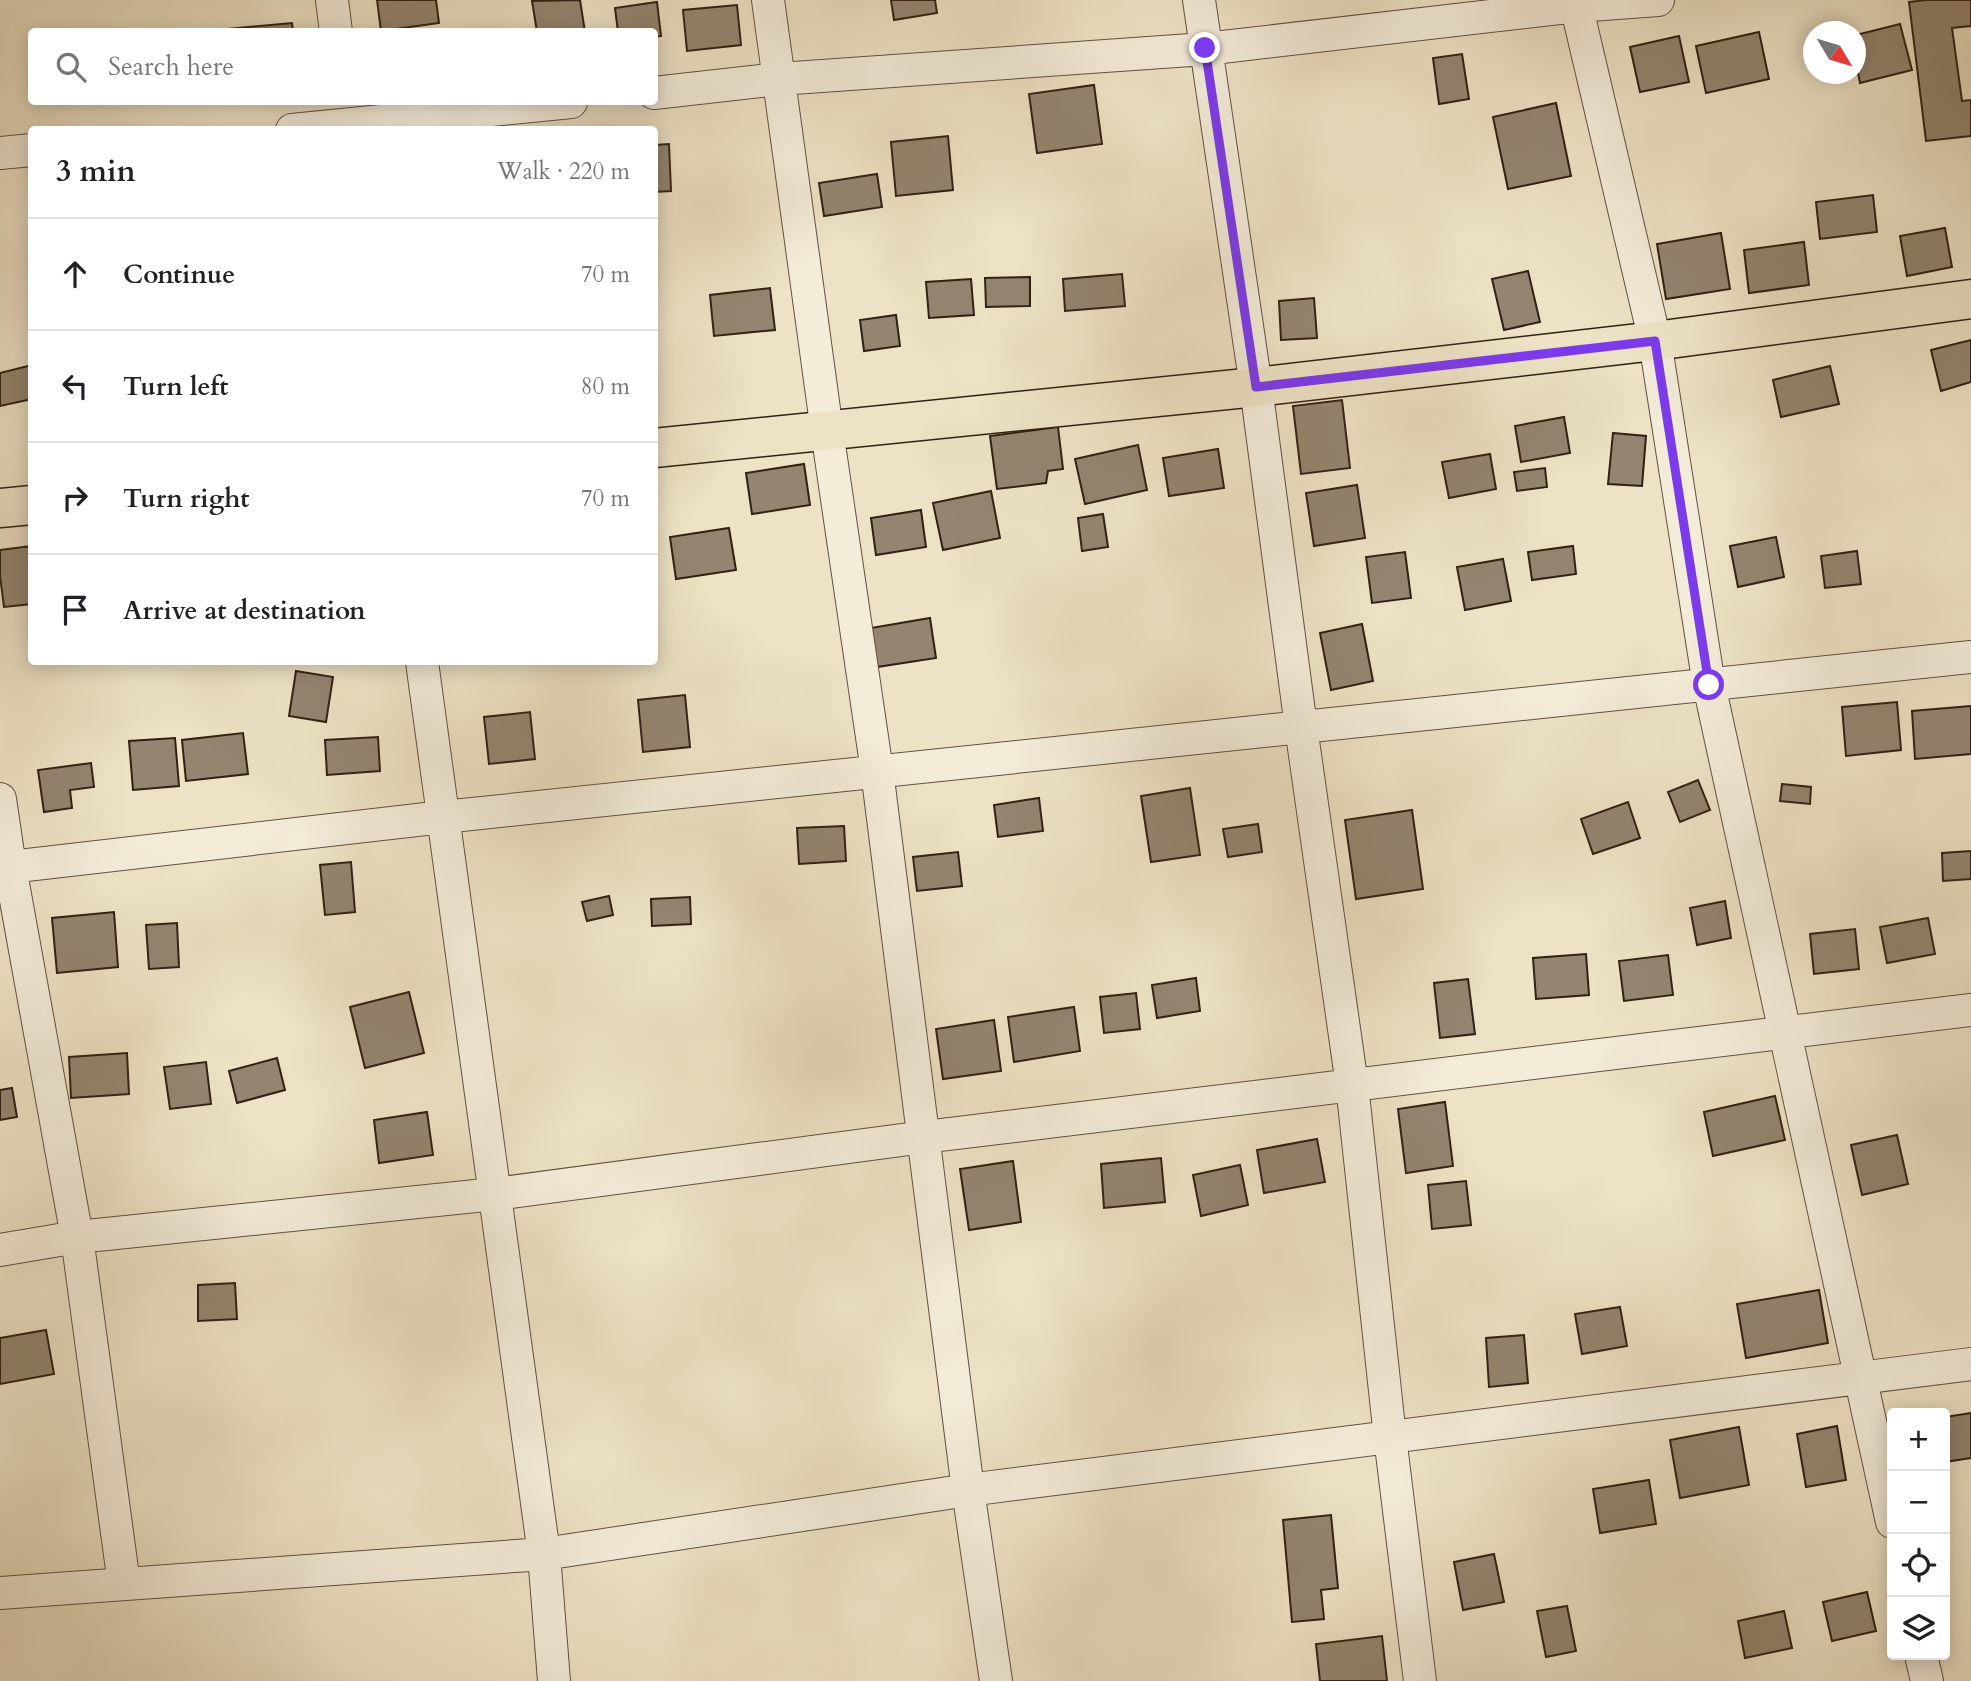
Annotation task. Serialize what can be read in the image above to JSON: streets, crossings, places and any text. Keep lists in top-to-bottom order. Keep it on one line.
{"north":"bottom right","page":{"search":"Search here","heading":["3 min","Walk · 220 m"],"list":[["Continue","70 m"],["Turn left","80 m"],["Turn right","70 m"],"Arrive at destination"],"map_buttons":["+","−"]}}
